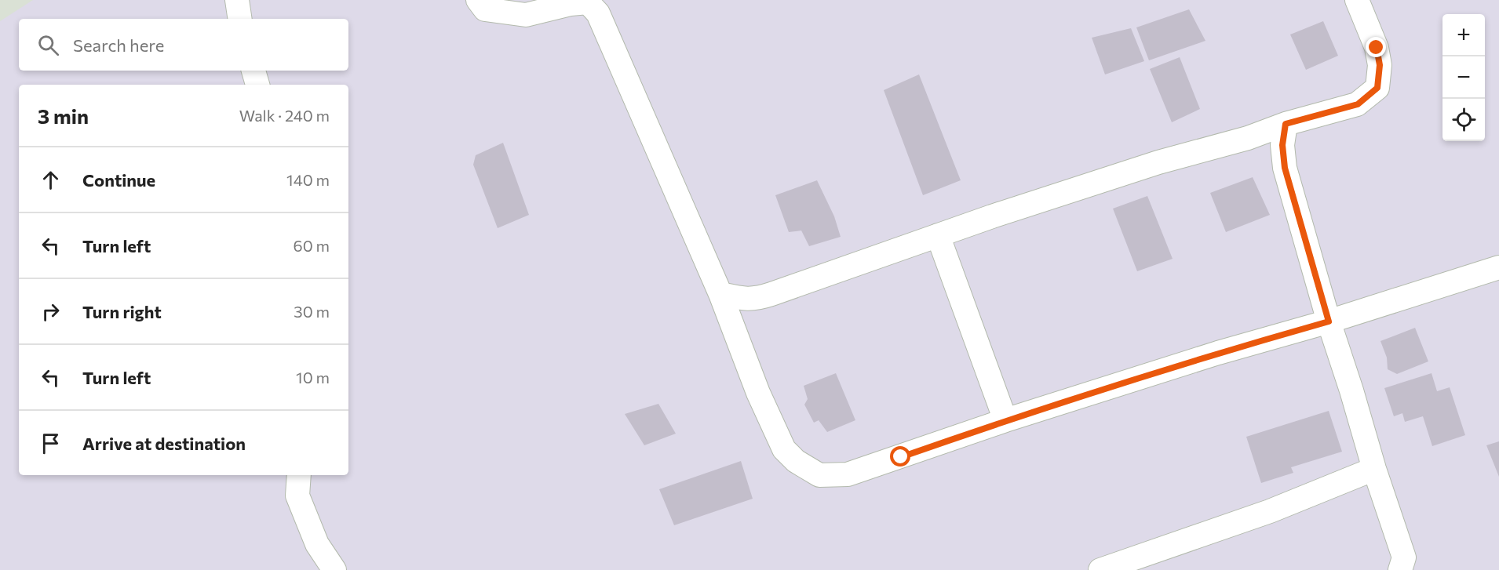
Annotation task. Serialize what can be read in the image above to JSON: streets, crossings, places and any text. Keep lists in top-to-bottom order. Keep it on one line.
{"page":{"map_buttons":["+","−"],"search":"Search here","heading":["3 min","Walk · 240 m"],"list":[["Continue","140 m"],["Turn left","60 m"],["Turn right","30 m"],["Turn left","10 m"],"Arrive at destination"]}}
